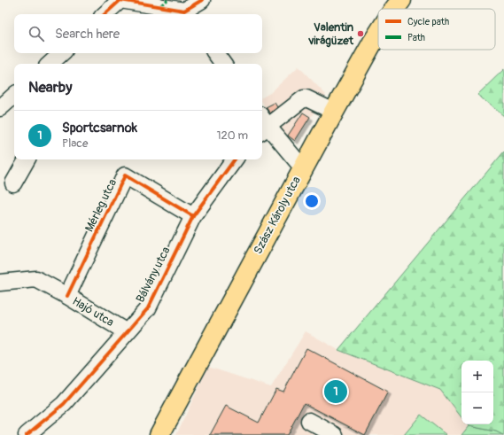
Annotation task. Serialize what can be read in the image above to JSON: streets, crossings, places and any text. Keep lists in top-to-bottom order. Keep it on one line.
{"streets":{"main road":["Szász Károly utca"],"street":["Mérleg utca","Bálvány utca","Hajó utca"]},"crossings":[["Mérleg utca","Bálvány utca"],["Mérleg utca","Hajó utca"],["Bálvány utca","Hajó utca"]],"places":["Valentin virágüzet"],"legend":["Cycle path","Path"],"page":{"search":"Search here","heading":"Nearby","list":[{"mark":"1","name":"Sportcsarnok","note":"Place","value":"120 m"}],"map_buttons":["+","−"],"pins":"1"}}
